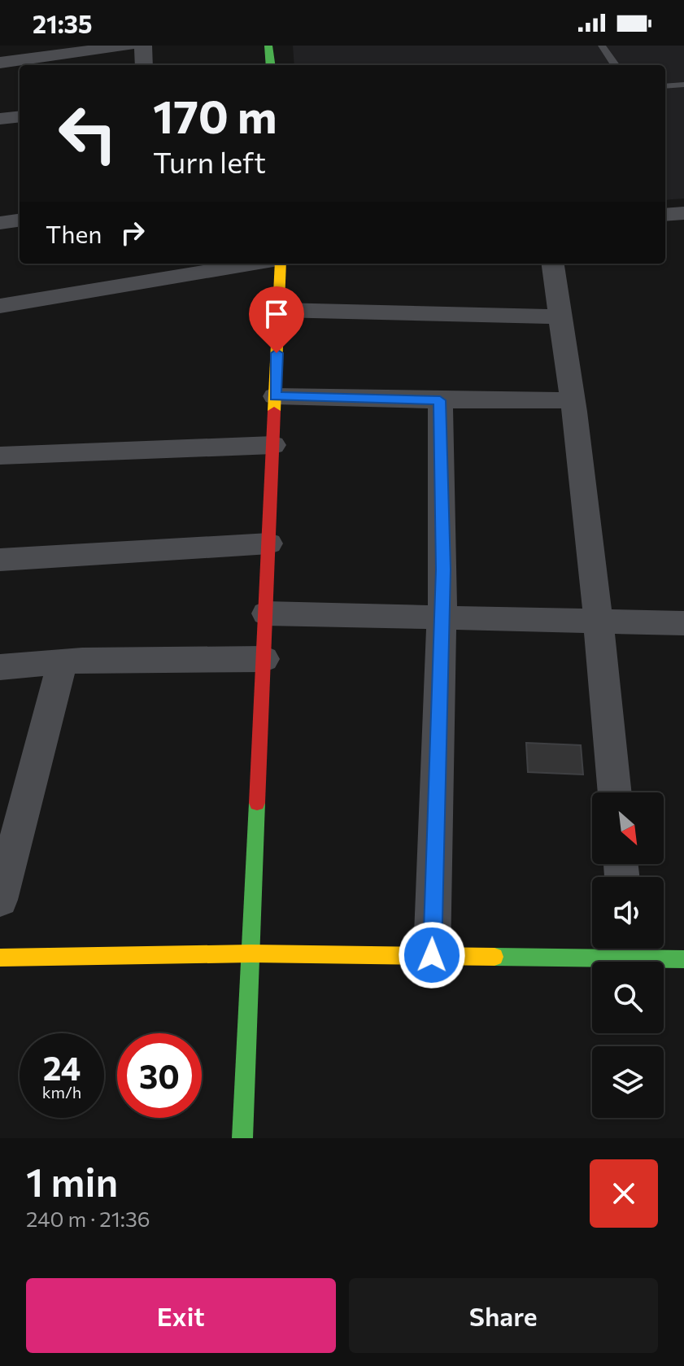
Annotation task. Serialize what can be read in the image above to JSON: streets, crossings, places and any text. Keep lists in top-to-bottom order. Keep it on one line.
{"north":"bottom right","page":{"status":"21:35","turn":["170 m","Turn left"],"then":"Then","speed":"24 km/h","limit":"30","heading":["1 min","240 m · 21:36"],"buttons":["Exit","Share"]}}
